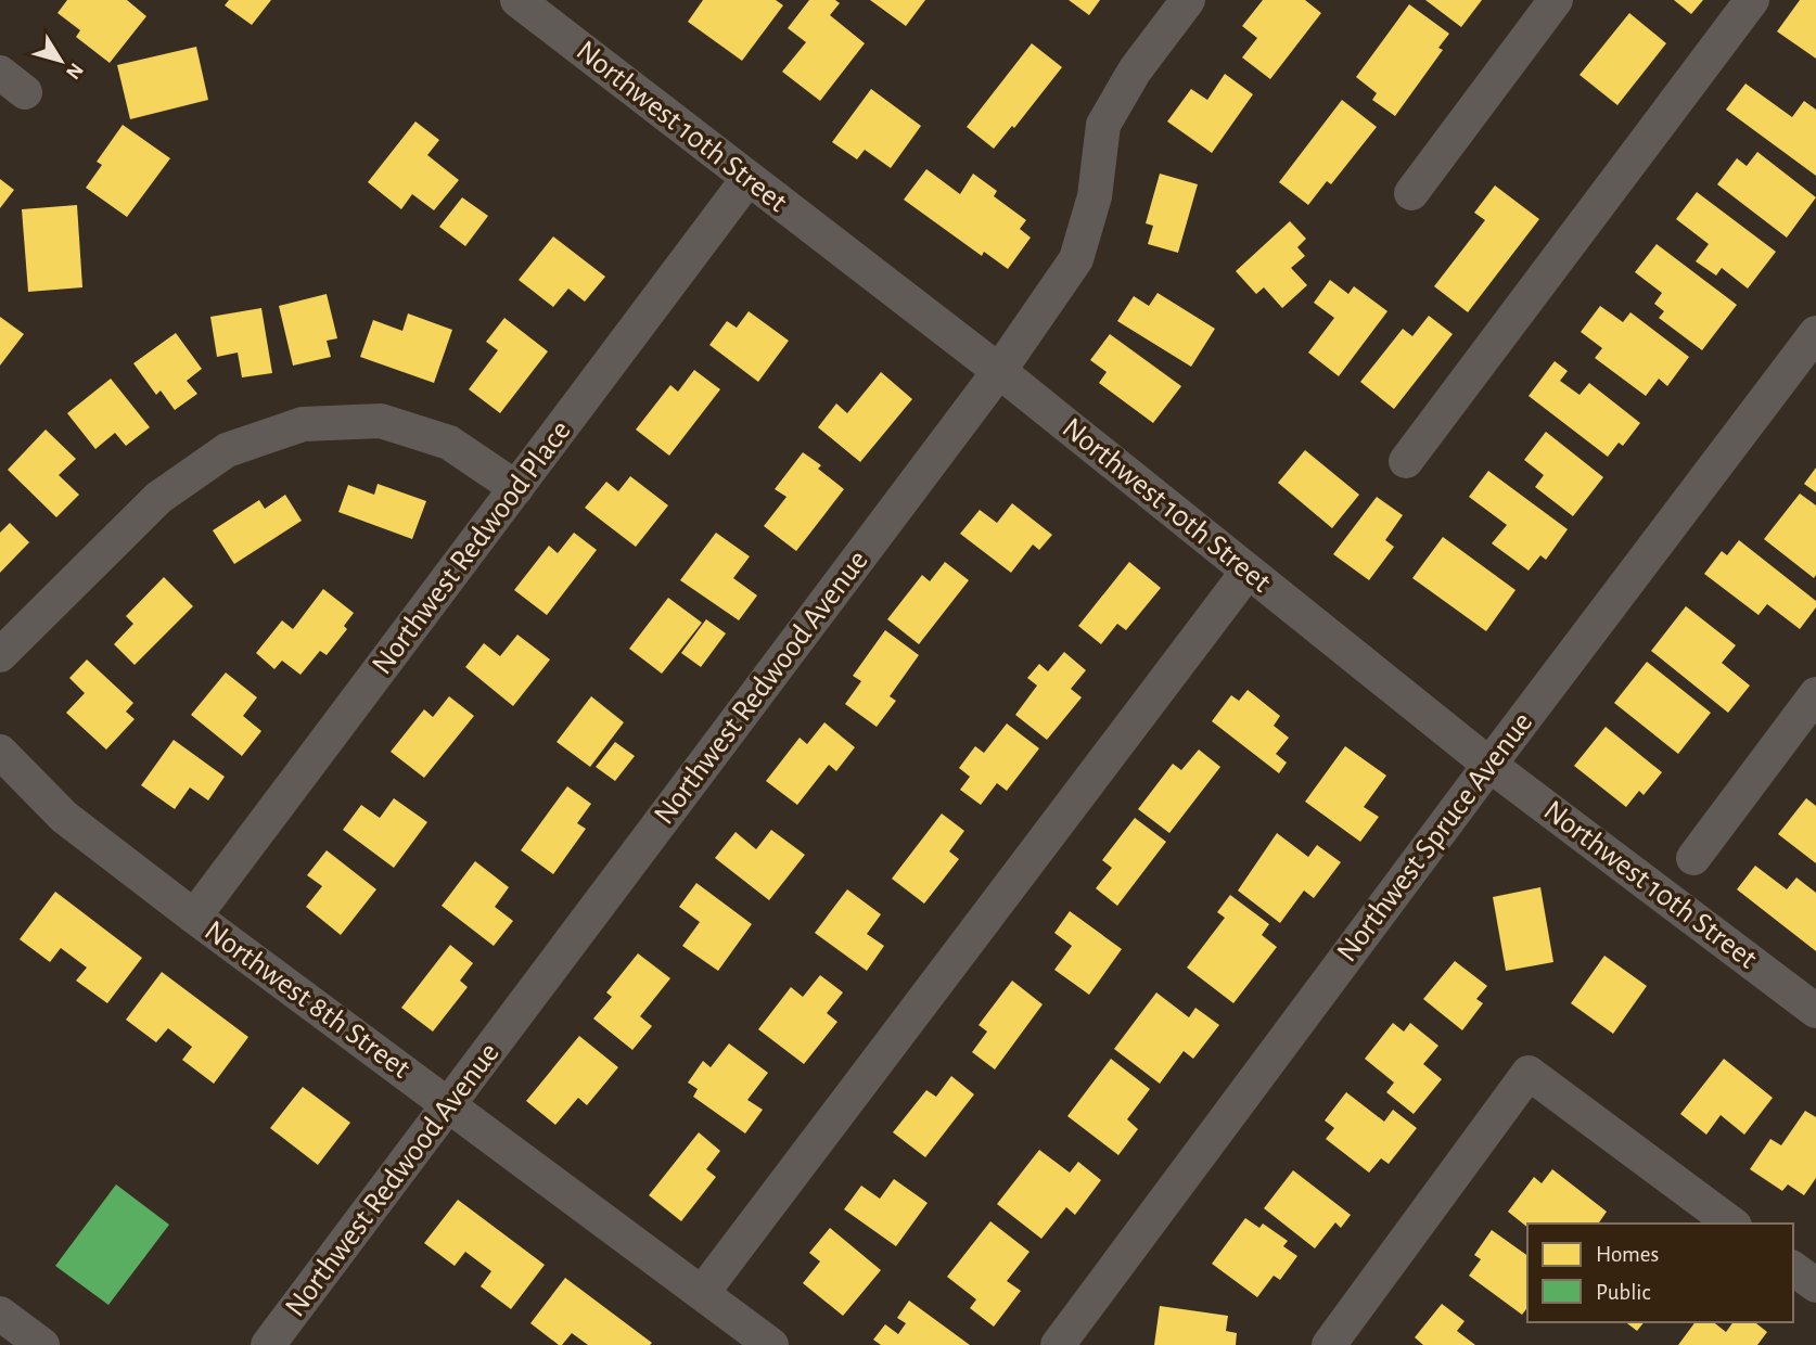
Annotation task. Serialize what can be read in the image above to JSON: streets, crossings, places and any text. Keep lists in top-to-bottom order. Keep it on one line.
{"streets":{"street":["Northwest 10th Street","Northwest Redwood Place","Northwest Redwood Avenue","Northwest Spruce Avenue","Northwest 8th Street"]},"crossings":[["Northwest 10th Street","Northwest Redwood Place"],["Northwest 10th Street","Northwest Redwood Avenue"],["Northwest 10th Street","Northwest Spruce Avenue"],["Northwest Redwood Place","Northwest 8th Street"],["Northwest Redwood Avenue","Northwest 8th Street"]],"legend":["Homes","Public"],"north":"bottom right"}
